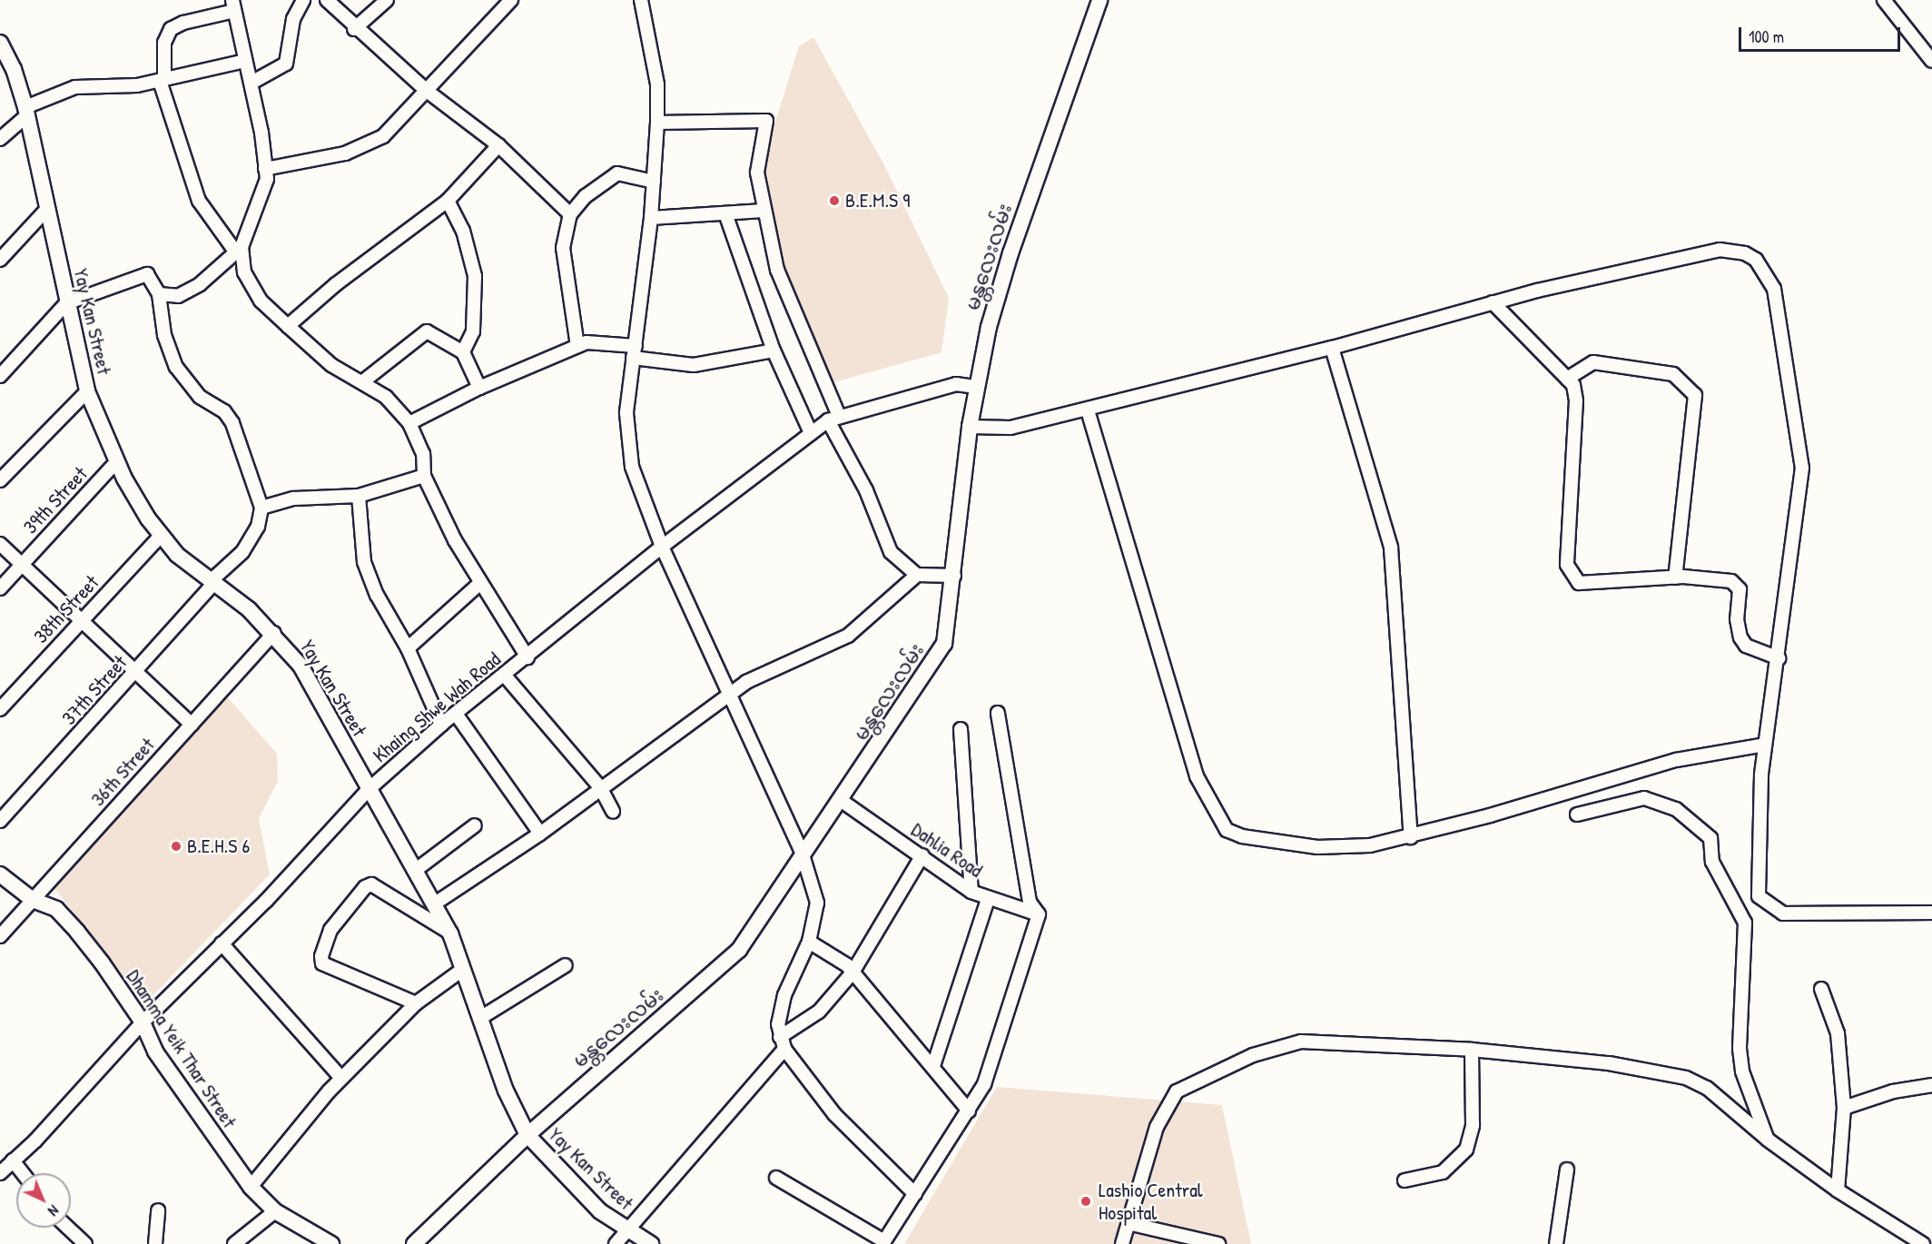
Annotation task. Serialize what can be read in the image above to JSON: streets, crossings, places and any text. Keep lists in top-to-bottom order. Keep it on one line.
{"streets":{"main road":["မန္တလေးလမ်း","Yay Kan Street","Dhamma Yeik Thar Street"],"street":["39th Street","38th Street","37th Street","Khaing Shwe Wah Road","36th Street","Dahlia Road"]},"crossings":[["မန္တလေးလမ်း","Yay Kan Street"],["မန္တလေးလမ်း","Khaing Shwe Wah Road"],["မန္တလေးလမ်း","Dahlia Road"],["Yay Kan Street","39th Street"],["Yay Kan Street","38th Street"],["Yay Kan Street","37th Street"],["Yay Kan Street","Khaing Shwe Wah Road"],["Yay Kan Street","36th Street"],["Khaing Shwe Wah Road","Dhamma Yeik Thar Street"],["36th Street","Dhamma Yeik Thar Street"]],"places":["B.E.M.S 9","B.E.H.S 6","Lashio Central Hospital"],"scale_bar":"100 m","north":"bottom right"}
